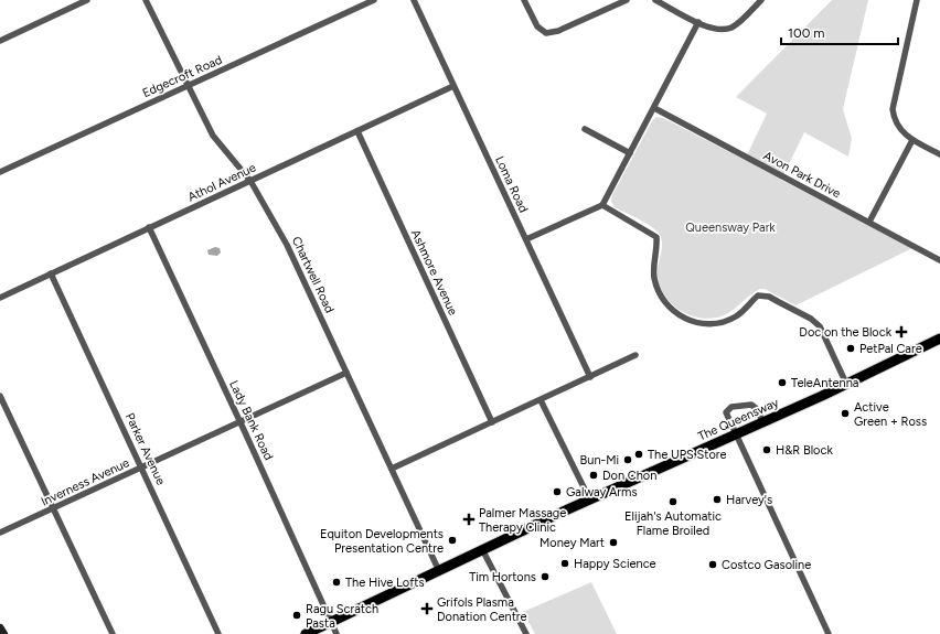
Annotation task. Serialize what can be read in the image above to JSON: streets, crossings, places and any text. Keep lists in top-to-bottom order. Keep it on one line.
{"streets":{"main road":["The Queensway"],"street":["Edgecroft Road","Avon Park Drive","Athol Avenue","Loma Road","Ashmore Avenue","Chartwell Road","Lady Bank Road","Parker Avenue","Inverness Avenue"]},"crossings":[["Edgecroft Road","Chartwell Road"],["Athol Avenue","Loma Road"],["Athol Avenue","Ashmore Avenue"],["Athol Avenue","Chartwell Road"],["Athol Avenue","Lady Bank Road"],["Athol Avenue","Parker Avenue"],["Chartwell Road","The Queensway"],["Chartwell Road","Inverness Avenue"],["The Queensway","Lady Bank Road"],["Lady Bank Road","Inverness Avenue"],["Parker Avenue","Inverness Avenue"]],"parks":["Queensway Park"],"places":{"health":["Doc on the Block","Palmer Massage Therapy Clinic","Grifols Plasma Donation Centre"],"other":["PetPal Care","TeleAntenna","Active Green + Ross","H&R Block","The UPS Store","Bun-Mi","Don Chon","Galway Arms","Harvey's","Elijah's Automatic Flame Broiled","Equiton Developments Presentation Centre","Money Mart","Happy Science","Costco Gasoline","Tim Hortons","The Hive Lofts","Ragu Scratch Pasta"]},"scale_bar":"100 m"}
